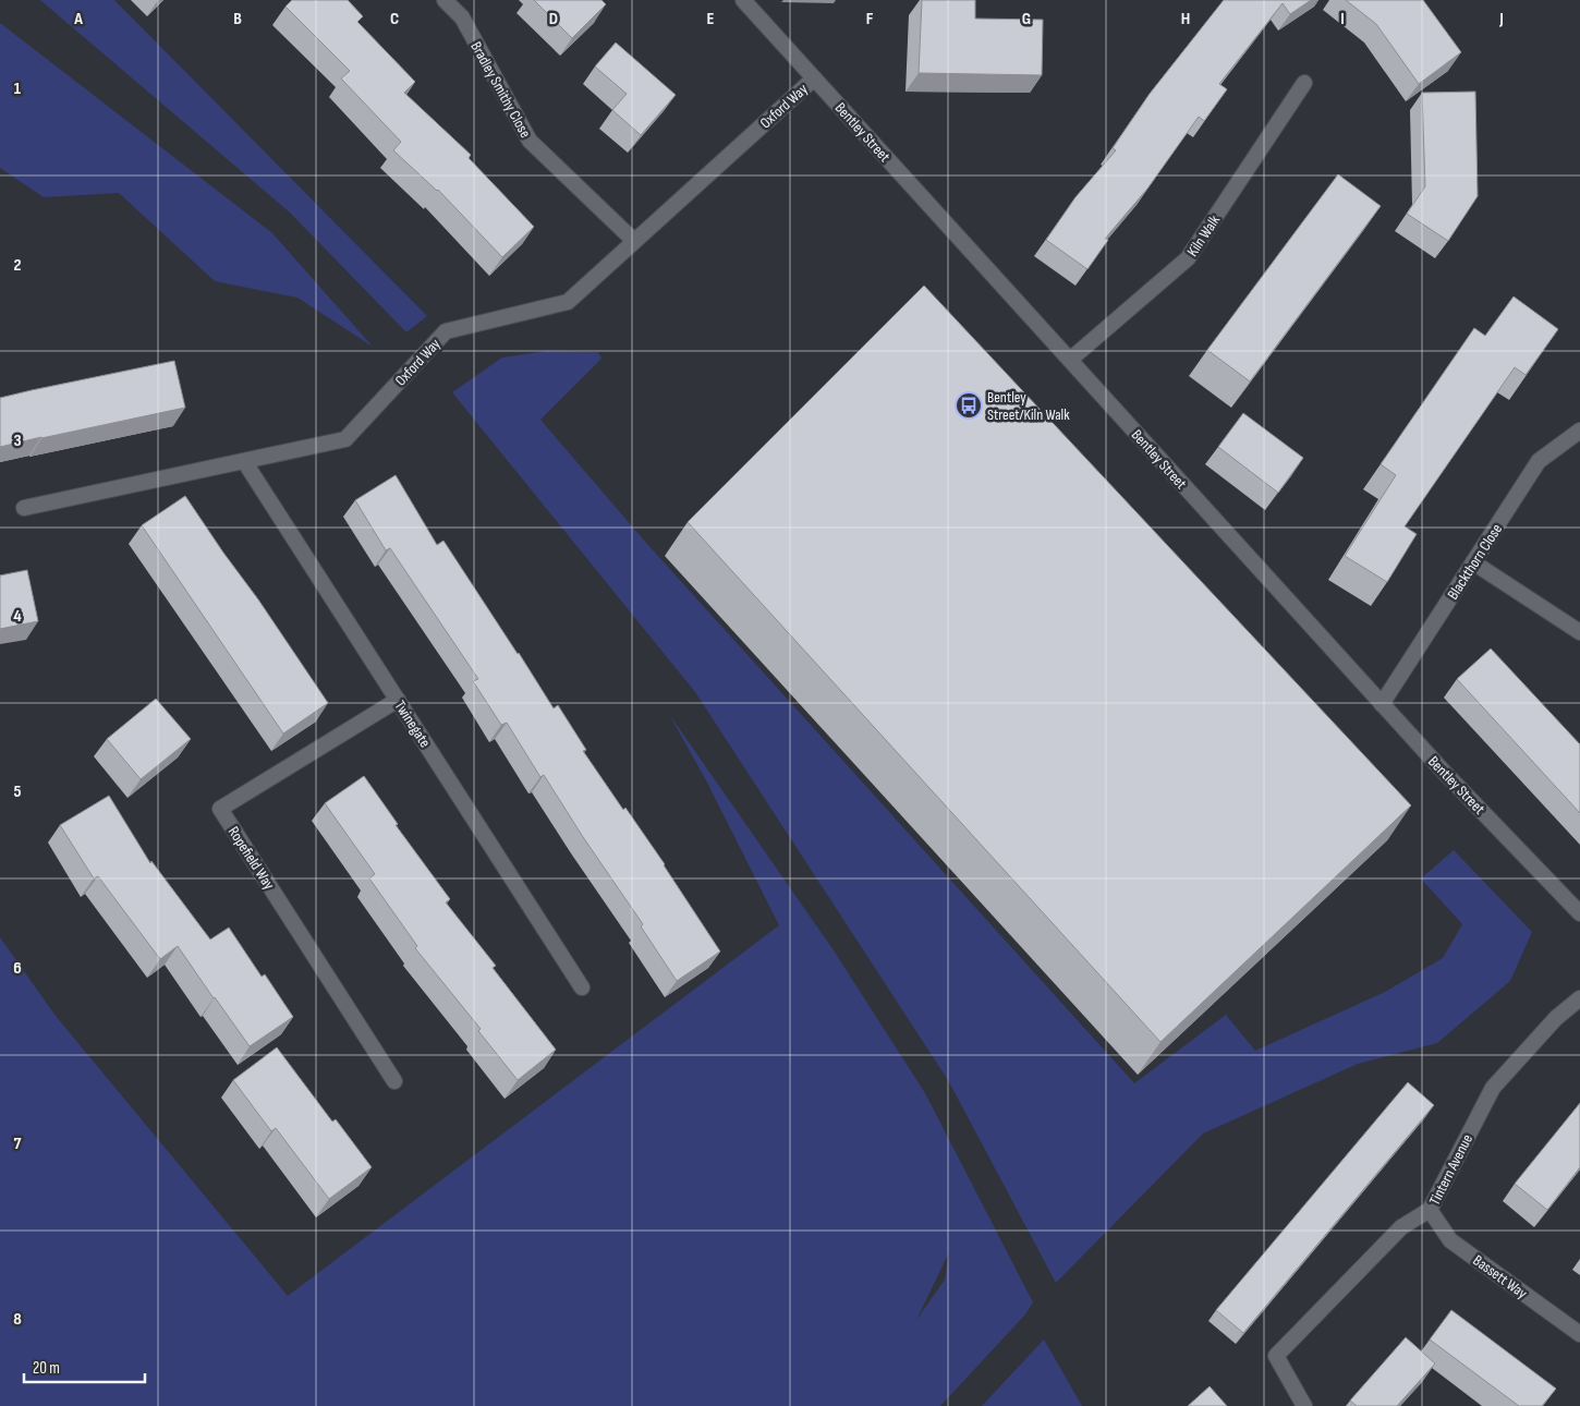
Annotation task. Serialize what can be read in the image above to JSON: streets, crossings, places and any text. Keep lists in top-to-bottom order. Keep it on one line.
{"streets":{"street":["Bradley Smithy Close","Oxford Way","Bentley Street","Kiln Walk","Blackthorn Close","Twinegate","Ropefield Way","Tintern Avenue","Bassett Way"]},"crossings":[["Bradley Smithy Close","Oxford Way"],["Oxford Way","Bentley Street"],["Oxford Way","Twinegate"],["Bentley Street","Kiln Walk"],["Bentley Street","Blackthorn Close"],["Twinegate","Ropefield Way"],["Tintern Avenue","Bassett Way"]],"places":{"bus stop":["Bentley Street/Kiln Walk"]},"scale_bar":"20 m","grid":{"columns":["A","B","C","D","E","F","G","H","I","J"],"rows":["1","2","3","4","5","6","7","8"]}}
